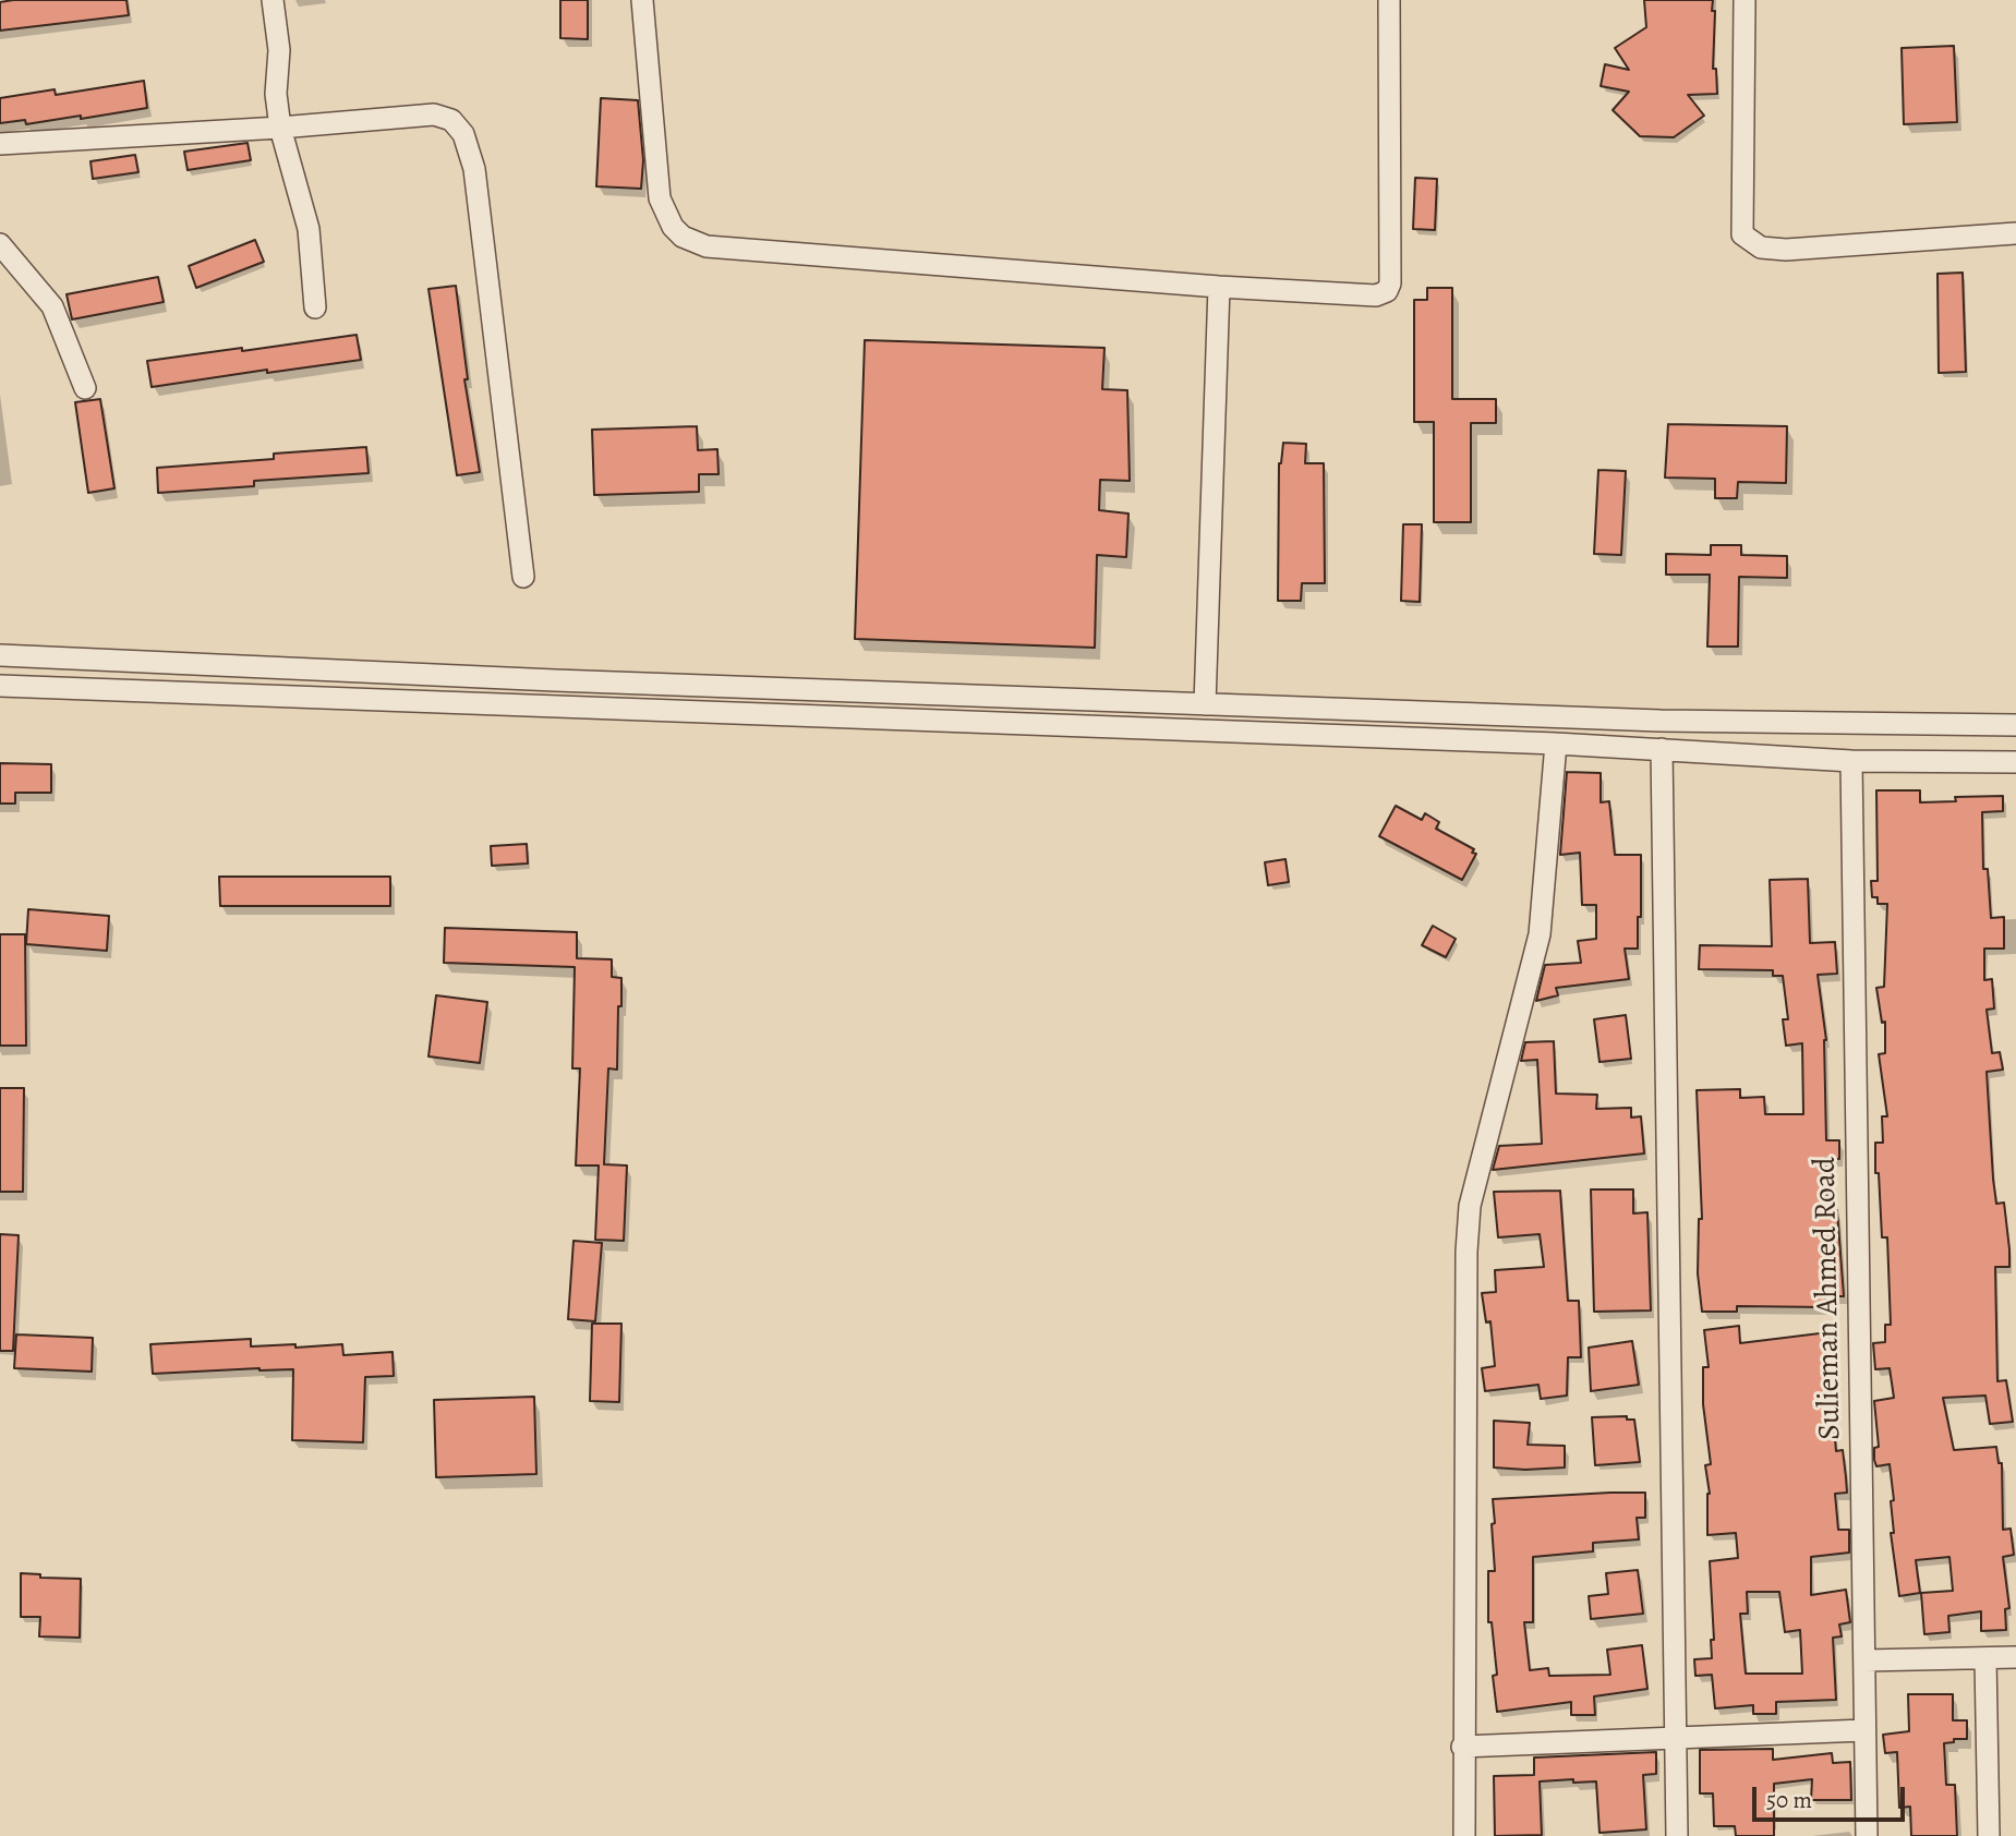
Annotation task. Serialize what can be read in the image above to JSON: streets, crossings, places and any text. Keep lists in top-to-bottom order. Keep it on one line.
{"streets":{"street":["Sulieman Ahmed Road"]},"scale_bar":"50 m"}
